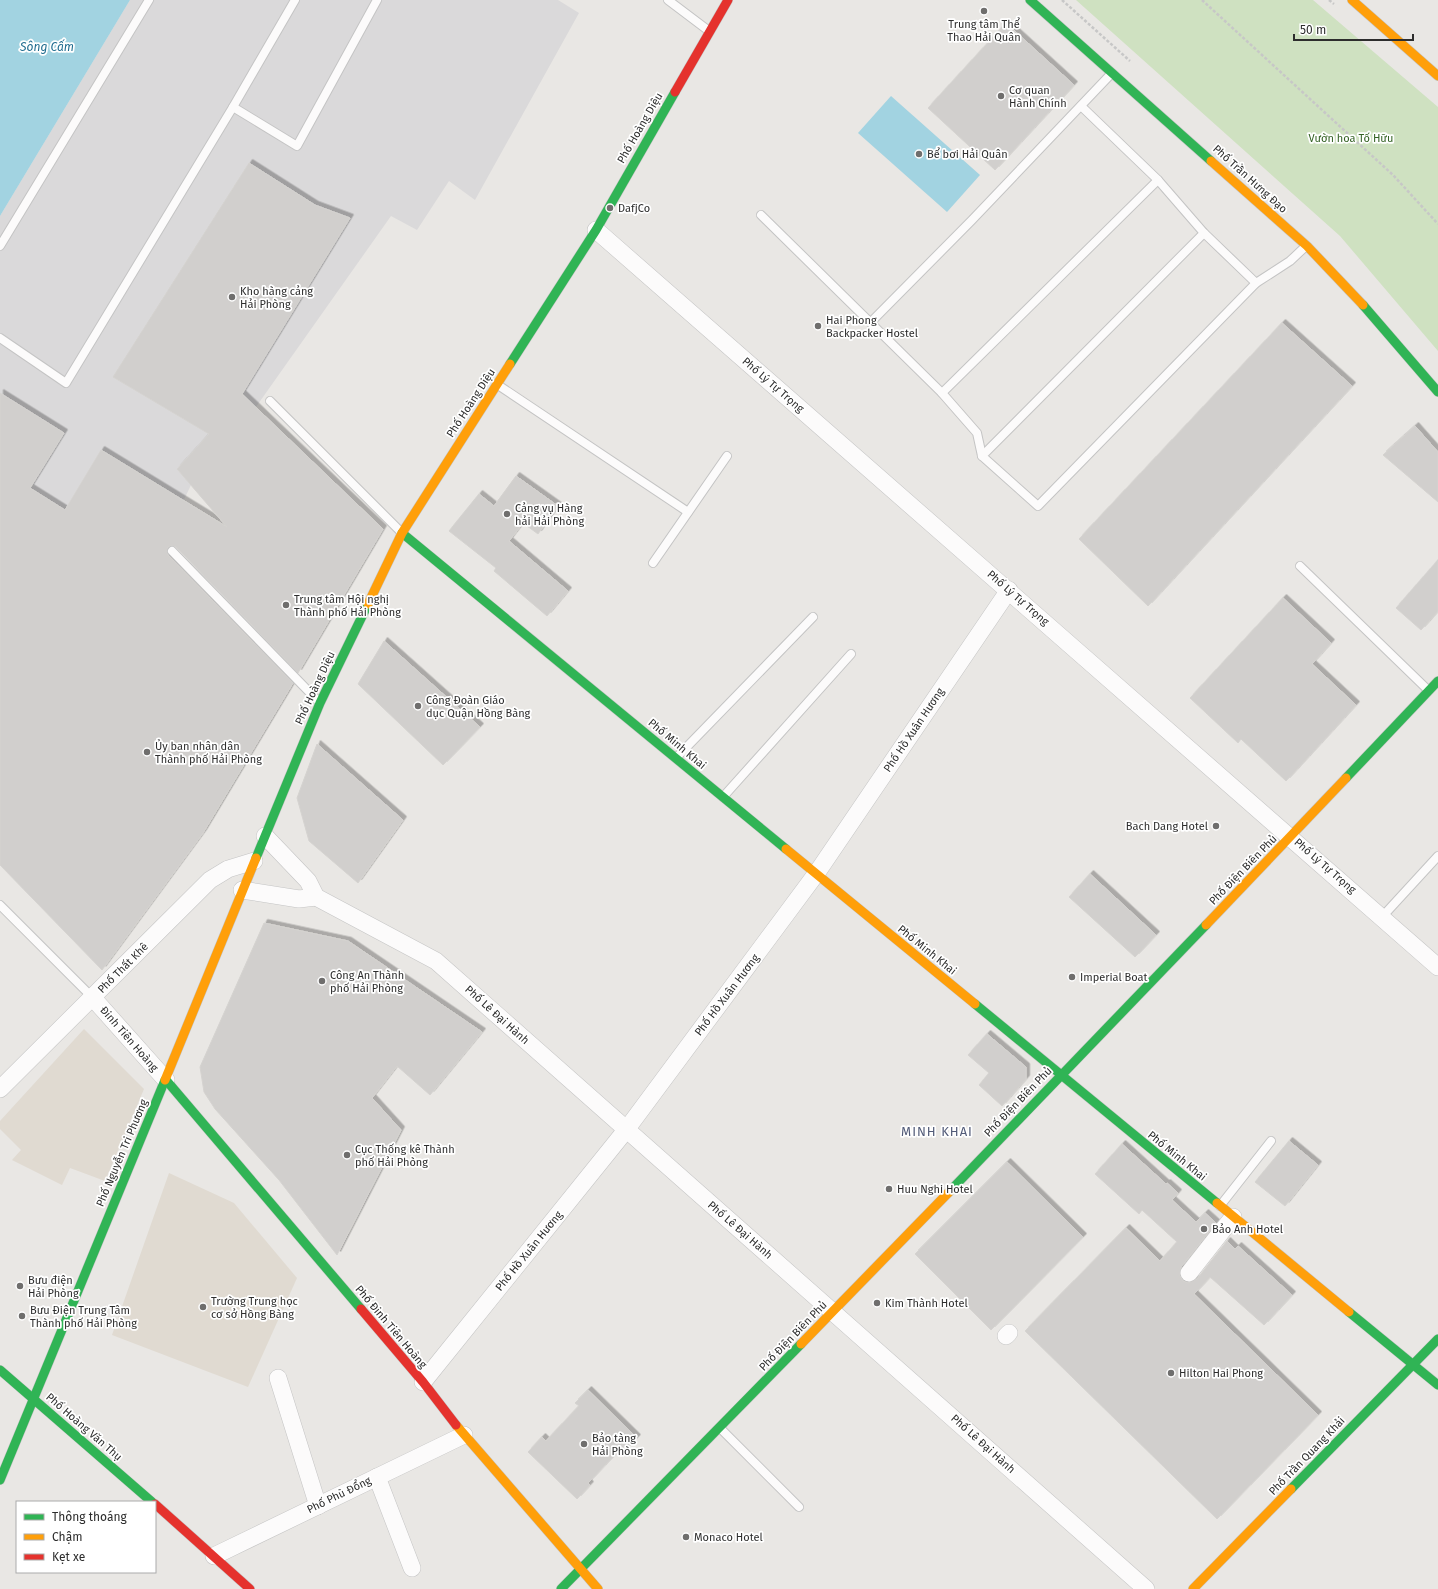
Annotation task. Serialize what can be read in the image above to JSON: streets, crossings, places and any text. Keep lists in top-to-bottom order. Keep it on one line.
{"streets":{"main road":["Phố Hoàng Diệu","Phố Trần Hưng Đạo","Phố Minh Khai","Phố Điện Biên Phủ","Phố Nguyễn Tri Phương","Phố Đinh Tiên Hoàng","Phố Hoàng Văn Thụ","Phố Trần Quang Khải"],"street":["Phố Lý Tự Trọng","Phố Hồ Xuân Hương","Phố Thất Khê","Phố Lê Đại Hành","Đinh Tiên Hoàng","Phố Phù Đổng"]},"crossings":[["Phố Hoàng Diệu","Phố Lý Tự Trọng"],["Phố Hoàng Diệu","Phố Minh Khai"],["Phố Hoàng Diệu","Phố Nguyễn Tri Phương"],["Phố Lý Tự Trọng","Phố Hồ Xuân Hương"],["Phố Lý Tự Trọng","Phố Điện Biên Phủ"],["Phố Hồ Xuân Hương","Phố Minh Khai"],["Phố Hồ Xuân Hương","Phố Lê Đại Hành"],["Phố Hồ Xuân Hương","Phố Đinh Tiên Hoàng"],["Phố Minh Khai","Phố Điện Biên Phủ"],["Phố Minh Khai","Phố Trần Quang Khải"],["Phố Điện Biên Phủ","Phố Lê Đại Hành"],["Phố Điện Biên Phủ","Phố Đinh Tiên Hoàng"],["Phố Thất Khê","Đinh Tiên Hoàng"],["Phố Thất Khê","Phố Nguyễn Tri Phương"],["Đinh Tiên Hoàng","Phố Nguyễn Tri Phương"],["Đinh Tiên Hoàng","Phố Đinh Tiên Hoàng"],["Phố Nguyễn Tri Phương","Phố Đinh Tiên Hoàng"],["Phố Nguyễn Tri Phương","Phố Hoàng Văn Thụ"],["Phố Đinh Tiên Hoàng","Phố Phù Đổng"]],"districts":["MINH KHAI"],"water":["Sông Cấm"],"parks":["Vườn hoa Tố Hữu"],"places":["Trung tâm Thể Thao Hải Quân","Cơ quan Hành Chính","Bể bơi Hải Quân","DafjCo","Kho hàng cảng Hải Phòng","Hai Phong Backpacker Hostel","Cảng vụ Hàng hải Hải Phòng","Trung tâm Hội nghị Thành phố Hải Phòng","Công Đoàn Giáo dục Quận Hồng Bàng","Ủy ban nhân dân Thành phố Hải Phòng","Bach Dang Hotel","Imperial Boat","Công An Thành phố Hải Phòng","Cục Thống kê Thành phố Hải Phòng","Huu Nghi Hotel","Bảo Anh Hotel","Bưu điện Hải Phòng","Kim Thành Hotel","Trường Trung học cơ sở Hồng Bàng","Bưu Điện Trung Tâm Thành phố Hải Phòng","Hilton Hai Phong","Bảo tàng Hải Phòng","Monaco Hotel"],"legend":["Thông thoáng","Chậm","Kẹt xe"],"scale_bar":"50 m"}
